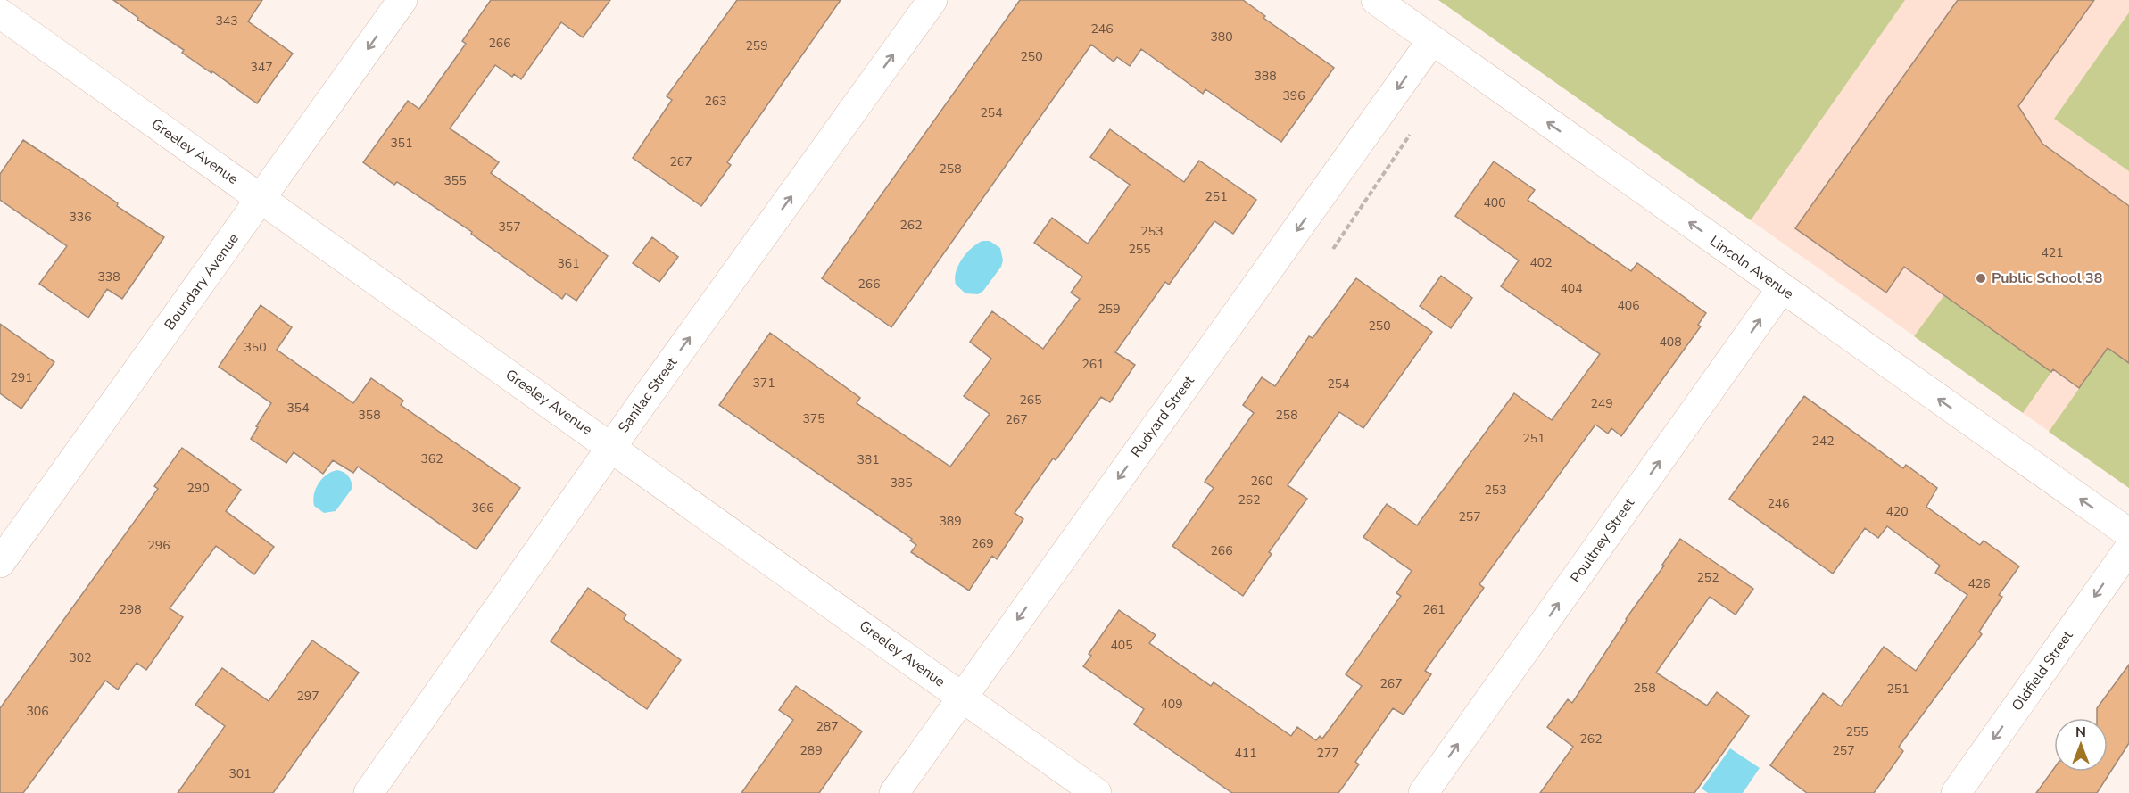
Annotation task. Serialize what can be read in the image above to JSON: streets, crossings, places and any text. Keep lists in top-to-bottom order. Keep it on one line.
{"streets":{"street":["Greeley Avenue","Lincoln Avenue","Boundary Avenue","Sanilac Street","Rudyard Street","Poultney Street","Oldfield Street"]},"crossings":[["Greeley Avenue","Boundary Avenue"],["Greeley Avenue","Sanilac Street"],["Greeley Avenue","Rudyard Street"],["Lincoln Avenue","Rudyard Street"],["Lincoln Avenue","Poultney Street"]],"one_way":["Lincoln Avenue","Boundary Avenue","Sanilac Street","Rudyard Street","Poultney Street","Oldfield Street"],"places":["Public School 38"],"house_numbers":["343","246","380","266","259","250","347","388","396","263","254","351","267","258","355","251","400","336","262","357","253","255","421","402","361","338","266","404","406","259","250","408","350","261","291","371","254","265","249","354","358","258","375","267","251","242","362","381","260","385","290","253","262","246","366","420","257","389","269","296","266","252","426","298","261","405","302","267","258","251","297","409","306","287","255","262","289","257","411","277","301"],"north":"top"}
